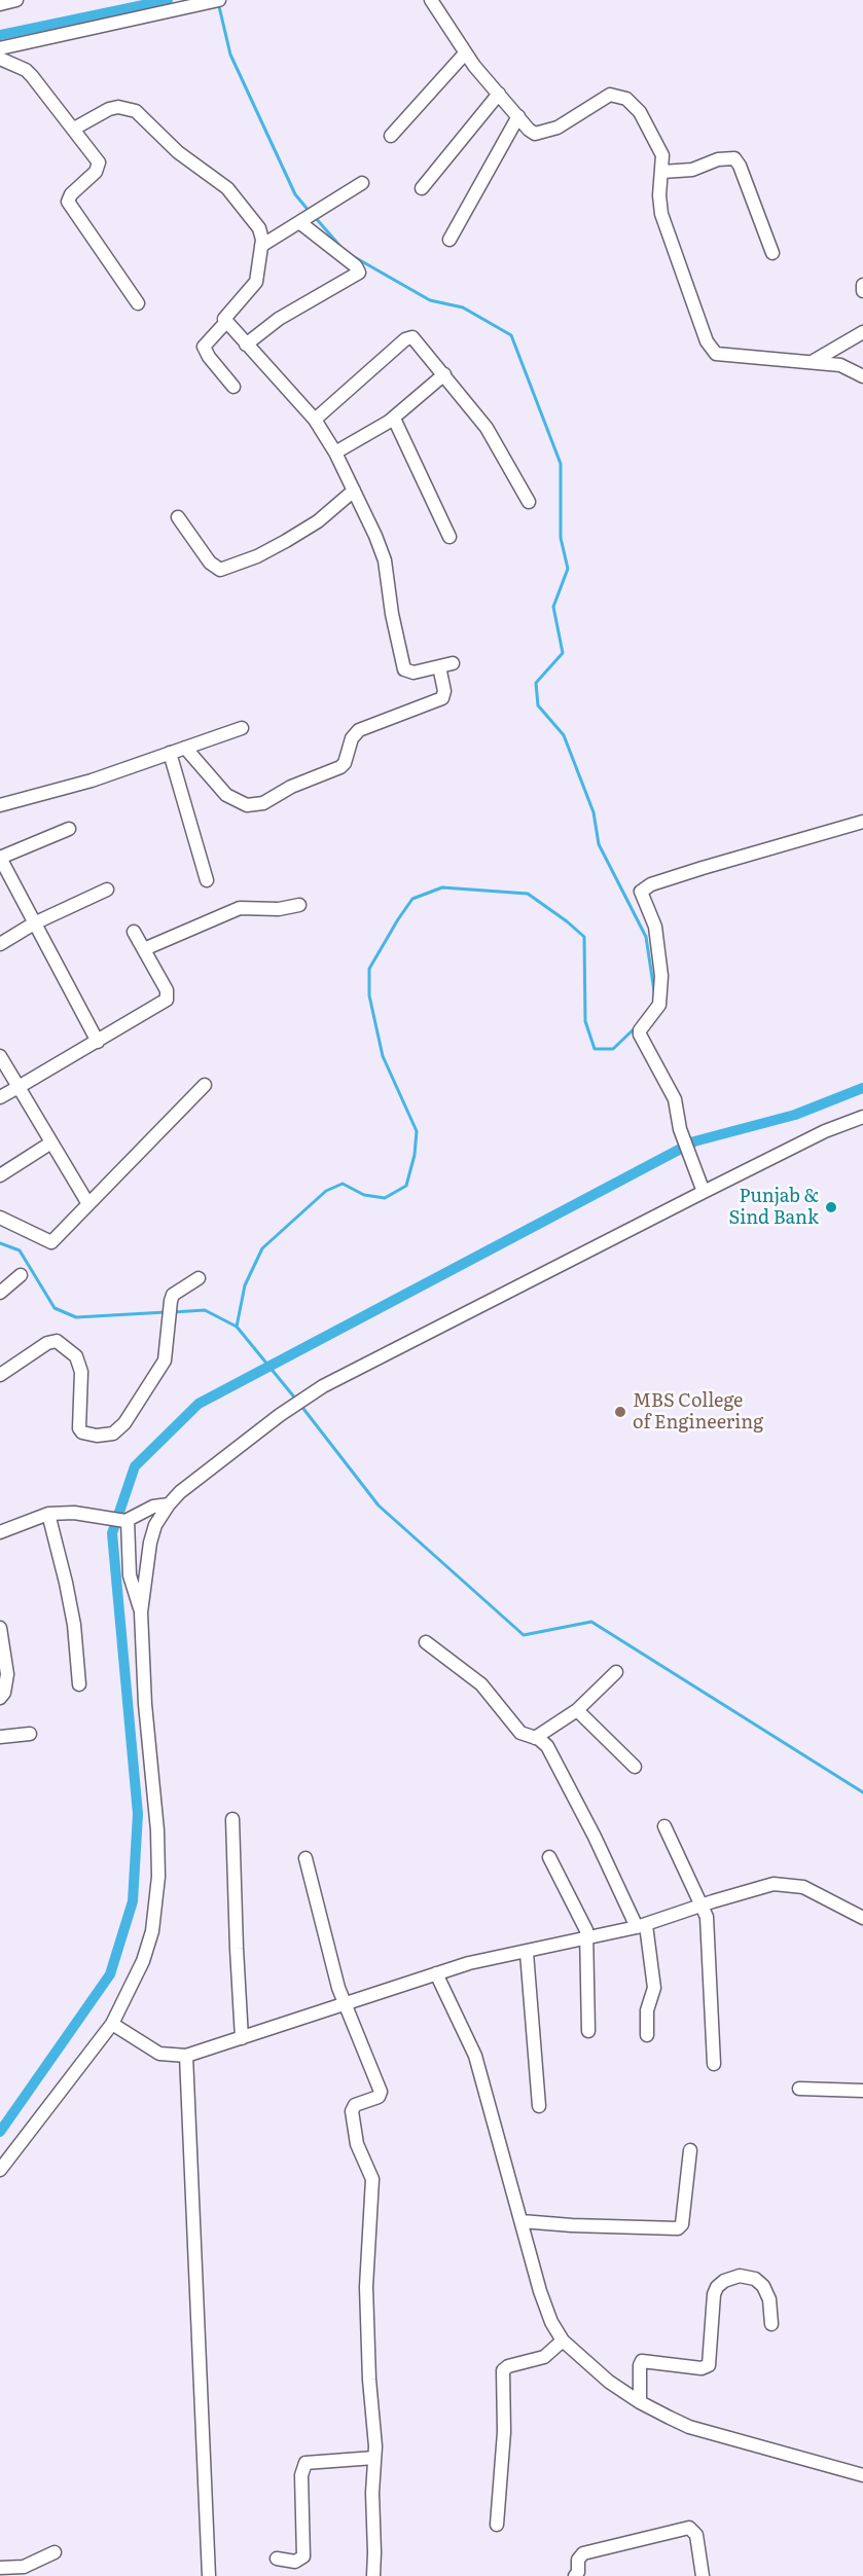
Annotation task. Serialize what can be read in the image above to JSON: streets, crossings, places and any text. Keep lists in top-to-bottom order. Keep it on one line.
{"places":["Punjab & Sind Bank","MBS College of Engineering"]}
